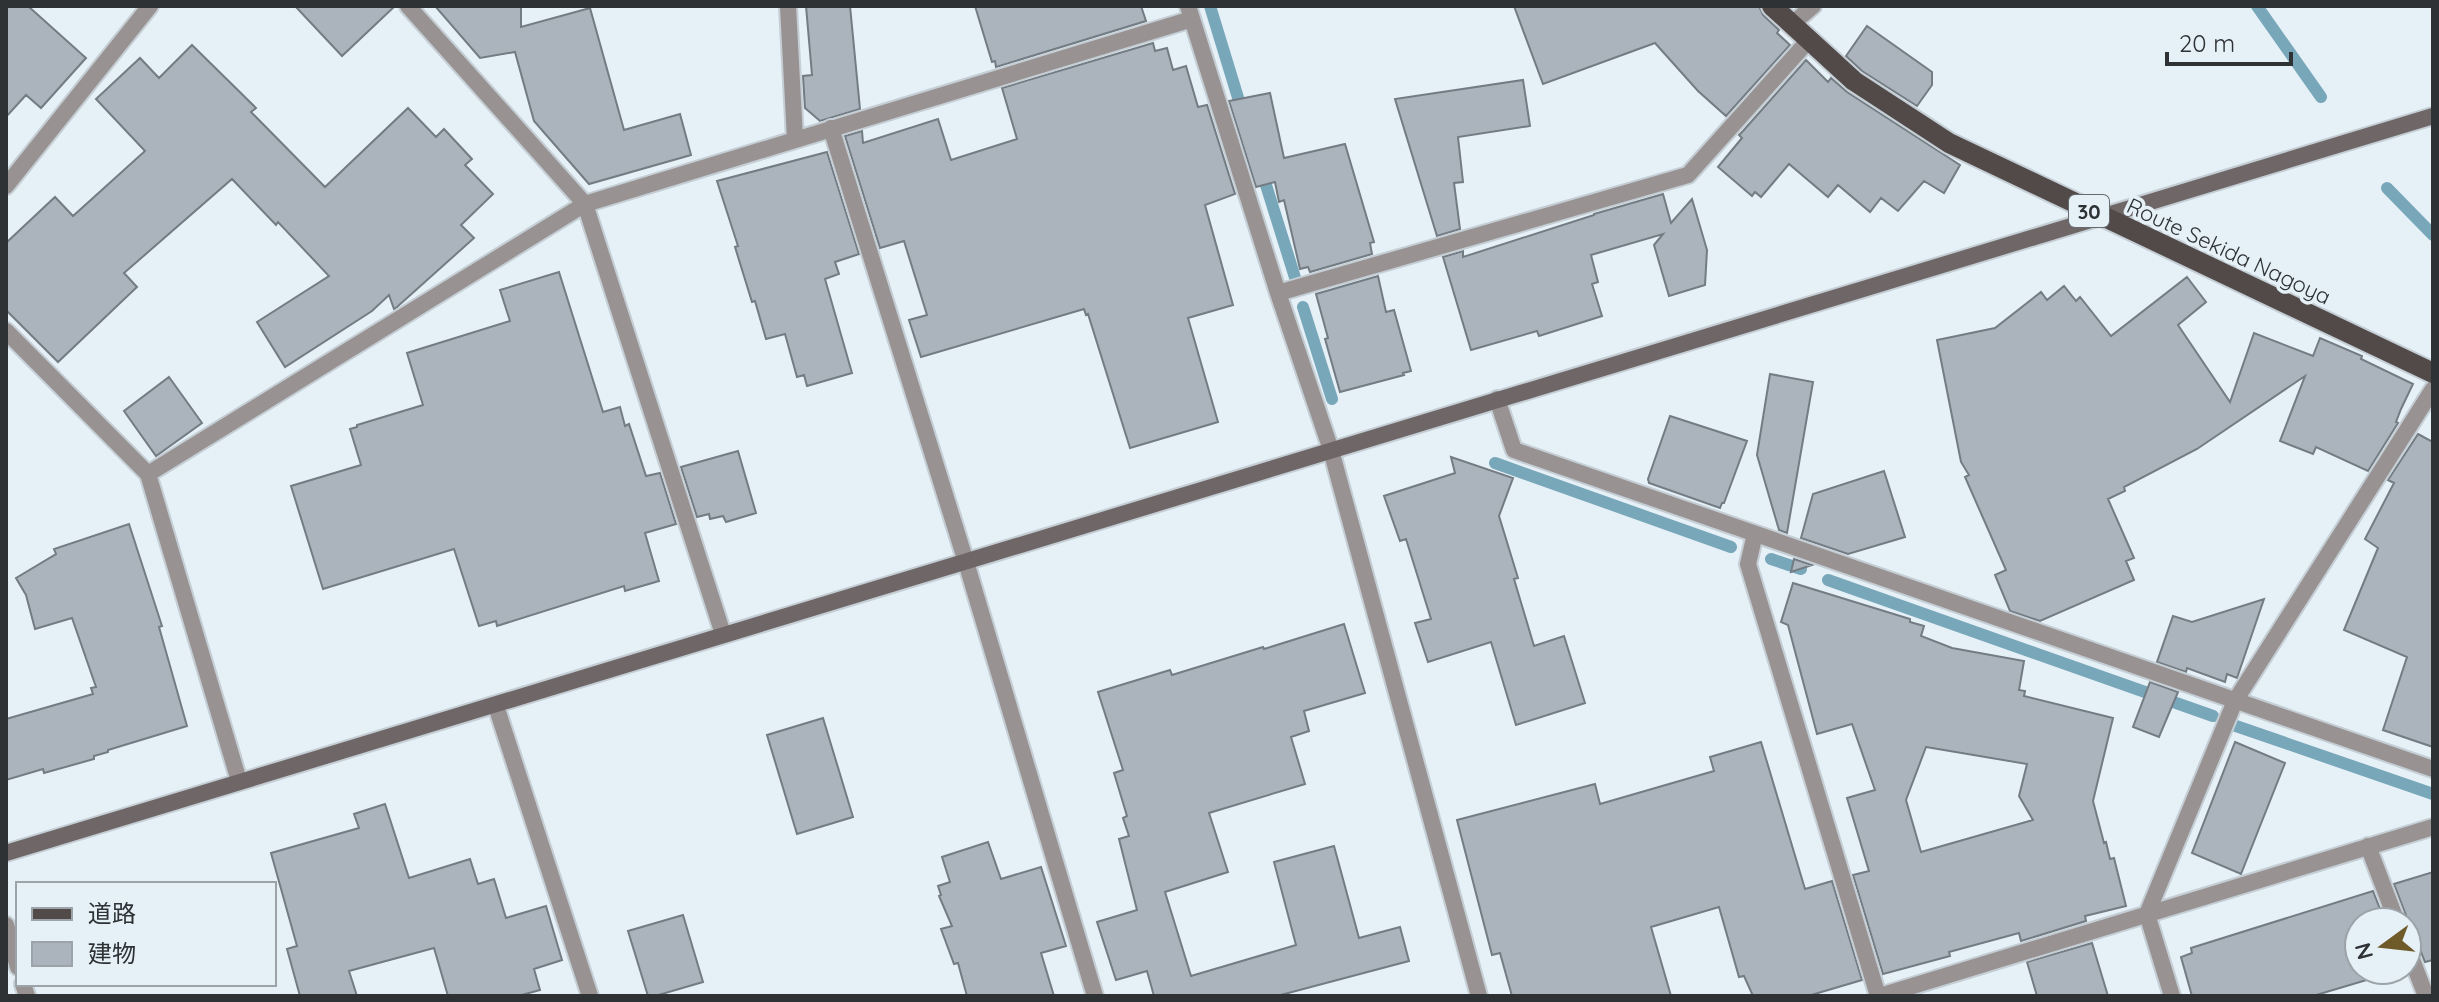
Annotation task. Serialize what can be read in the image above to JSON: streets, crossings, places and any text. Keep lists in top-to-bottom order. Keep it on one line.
{"streets":{"main road":["30","Route Sekida Nagoya"]},"legend":["道路","建物"],"scale_bar":"20 m","north":"left"}
